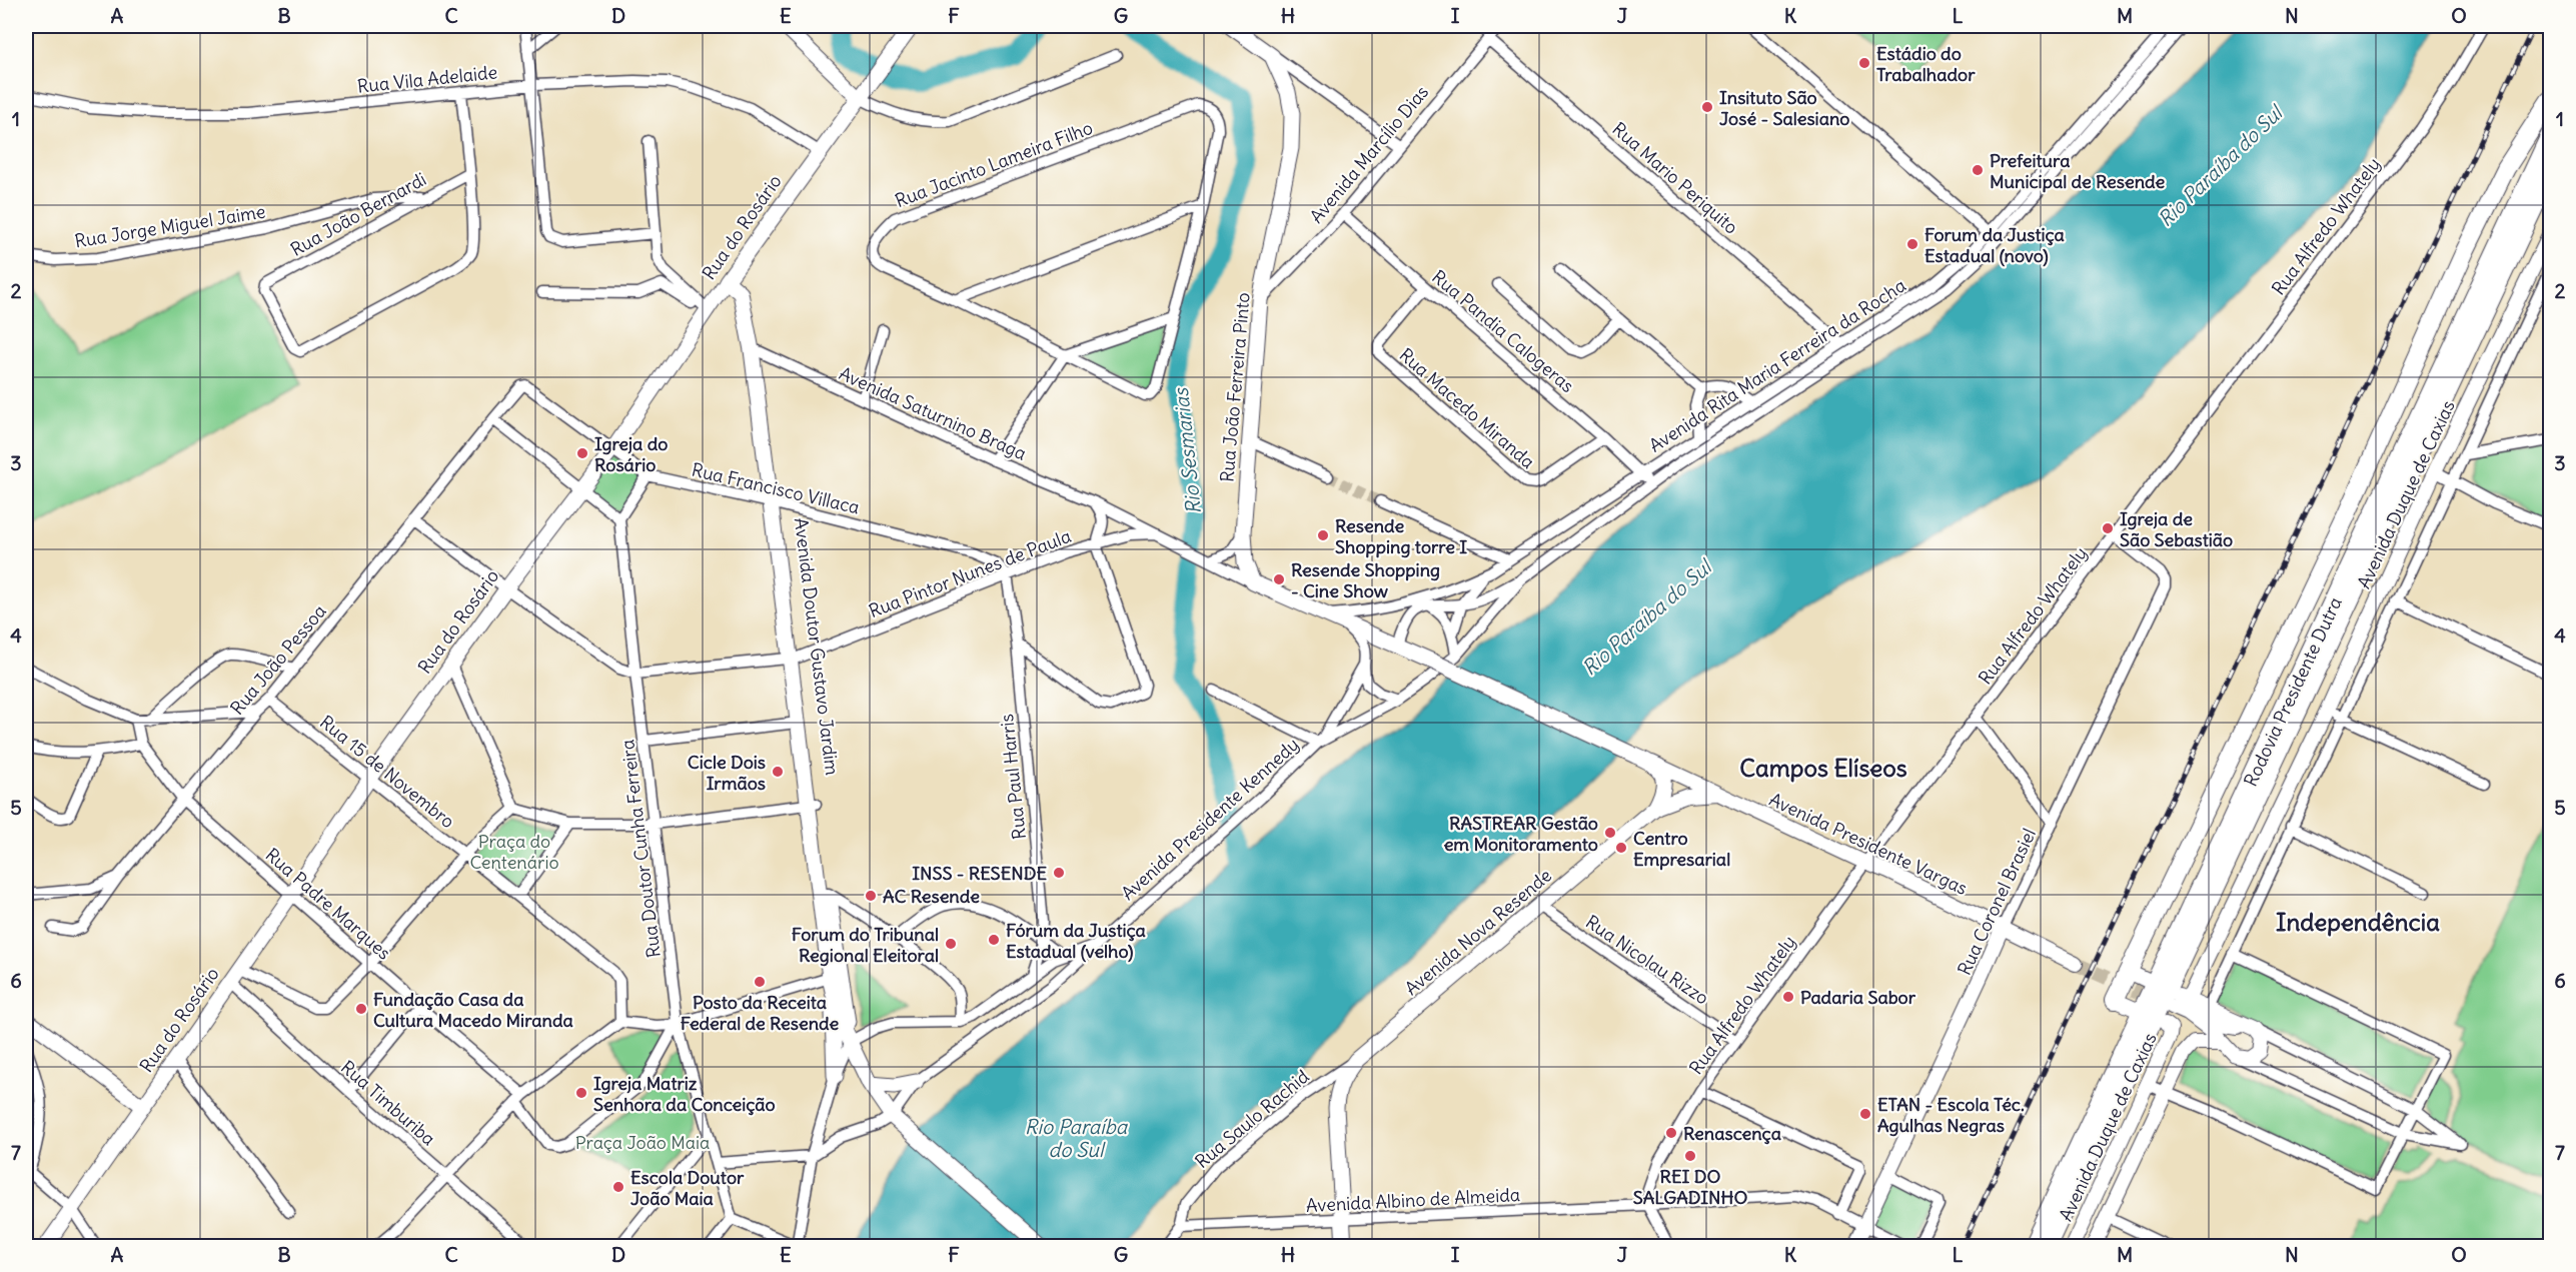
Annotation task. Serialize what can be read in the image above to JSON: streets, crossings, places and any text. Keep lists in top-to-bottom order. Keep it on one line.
{"streets":{"highway":["Rodovia Presidente Dutra"],"main road":["Rua do Rosário","Rua João Ferreira Pinto","Avenida Doutor Gustavo Jardim","Avenida Nova Resende"],"street":["Rua Vila Adelaide","Avenida Marcílio Dias","Rua Jacinto Lameira Filho","Rua Mario Periquito","Rua João Bernardi","Rua Jorge Miguel Jaime","Rua Alfredo Whately","Rua Pandia Calogeras","Avenida Rita Maria Ferreira da Rocha","Rua Macedo Miranda","Avenida Saturnino Braga","Rua Francisco Villaca","Avenida Duque de Caxias","Rua Pintor Nunes de Paula","Rua João Pessoa","Rua 15 de Novembro","Rua Paul Harris","Avenida Presidente Kennedy","Avenida Presidente Vargas","Rua Doutor Cunha Ferreira","Rua Coronel Brasiel","Rua Padre Marques","Rua Nicolau Rizzo","Rua Timburiba","Rua Saulo Rachid","Avenida Albino de Almeida"]},"crossings":[["Rua Vila Adelaide","Rua do Rosário"],["Avenida Marcílio Dias","Rua Mario Periquito"],["Avenida Marcílio Dias","Rua Pandia Calogeras"],["Avenida Marcílio Dias","Rua João Ferreira Pinto"],["Rua Mario Periquito","Avenida Rita Maria Ferreira da Rocha"],["Rua João Bernardi","Rua Jorge Miguel Jaime"],["Rua Alfredo Whately","Avenida Presidente Vargas"],["Rua Alfredo Whately","Rua Coronel Brasiel"],["Rua Alfredo Whately","Rua Nicolau Rizzo"],["Rua Alfredo Whately","Avenida Albino de Almeida"],["Rua do Rosário","Rua Francisco Villaca"],["Rua do Rosário","Avenida Doutor Gustavo Jardim"],["Rua do Rosário","Rua 15 de Novembro"],["Rua do Rosário","Rua Padre Marques"],["Rua do Rosário","Rua Timburiba"],["Rua Pandia Calogeras","Avenida Rita Maria Ferreira da Rocha"],["Rua Pandia Calogeras","Rua Macedo Miranda"],["Avenida Rita Maria Ferreira da Rocha","Avenida Presidente Kennedy"],["Rua João Ferreira Pinto","Avenida Saturnino Braga"],["Avenida Saturnino Braga","Rua Pintor Nunes de Paula"],["Avenida Saturnino Braga","Avenida Doutor Gustavo Jardim"],["Rua Francisco Villaca","Rua Pintor Nunes de Paula"],["Rua Francisco Villaca","Avenida Doutor Gustavo Jardim"],["Rua Francisco Villaca","Rua João Pessoa"],["Rua Francisco Villaca","Rua Paul Harris"],["Rua Pintor Nunes de Paula","Avenida Doutor Gustavo Jardim"],["Rua Pintor Nunes de Paula","Rua Paul Harris"],["Rua Pintor Nunes de Paula","Rua Doutor Cunha Ferreira"],["Avenida Doutor Gustavo Jardim","Avenida Presidente Kennedy"],["Rua João Pessoa","Rua 15 de Novembro"],["Rua João Pessoa","Rua Padre Marques"],["Rua Paul Harris","Avenida Presidente Kennedy"],["Avenida Presidente Vargas","Rua Coronel Brasiel"],["Rua Doutor Cunha Ferreira","Rua Padre Marques"],["Rua Coronel Brasiel","Avenida Albino de Almeida"],["Avenida Nova Resende","Rua Nicolau Rizzo"],["Avenida Nova Resende","Rua Saulo Rachid"],["Avenida Nova Resende","Avenida Albino de Almeida"],["Rua Saulo Rachid","Avenida Albino de Almeida"]],"districts":["Campos Elíseos","Independência"],"water":["Rio Paraíba do Sul","Rio Sesmarias"],"parks":["Praça do Centenário","Praça João Maia"],"places":["Estádio do Trabalhador","Insituto São José - Salesiano","Prefeitura Municipal de Resende","Forum da Justiça Estadual (novo)","Igreja do Rosário","Igreja de São Sebastião","Resende Shopping torre I","Resende Shopping - Cine Show","Cicle Dois Irmãos","RASTREAR Gestão em Monitoramento","Centro Empresarial","INSS - RESENDE","AC Resende","Fórum da Justiça Estadual (velho)","Forum do Tribunal Regional Eleitoral","Posto da Receita Federal de Resende","Padaria Sabor","Fundação Casa da Cultura Macedo Miranda","Igreja Matriz Senhora da Conceição","ETAN - Escola Téc. Agulhas Negras","Renascença","REI DO SALGADINHO","Escola Doutor João Maia"],"grid":{"columns":["A","B","C","D","E","F","G","H","I","J","K","L","M","N","O"],"rows":["1","2","3","4","5","6","7"]}}
